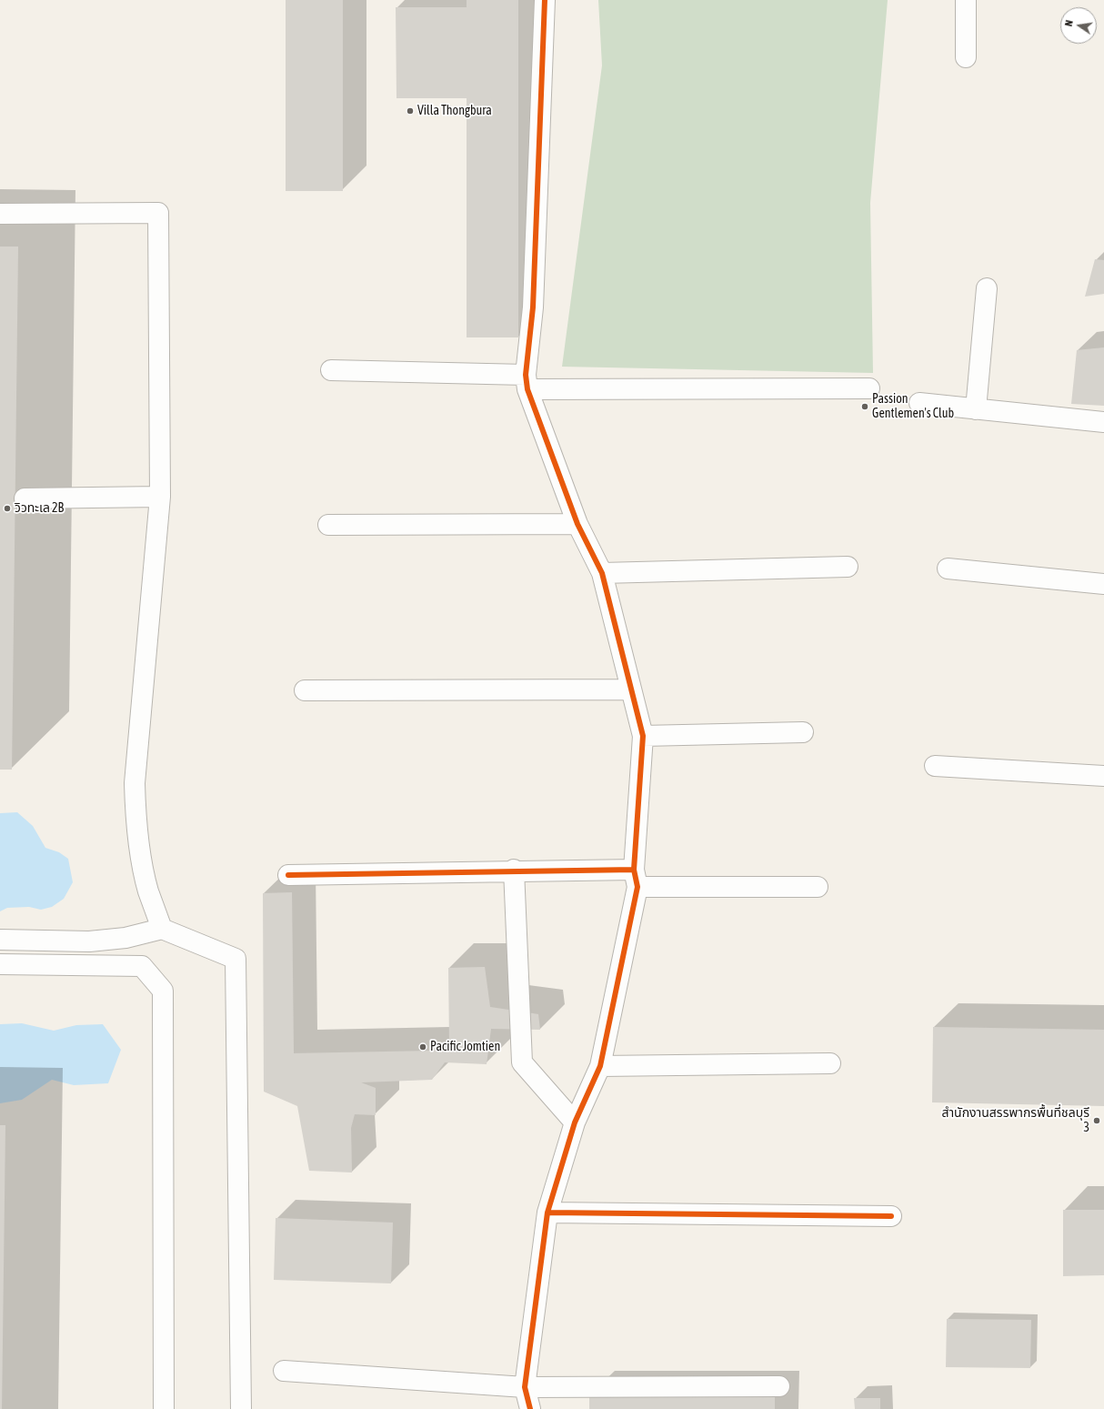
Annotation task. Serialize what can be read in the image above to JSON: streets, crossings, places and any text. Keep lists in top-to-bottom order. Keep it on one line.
{"places":["Villa Thongbura","Passion Gentlemen's Club","วิวทะเล 2B","Pacific Jomtien","สำนักงานสรรพากรพื้นที่ชลบุรี 3"],"north":"left"}
